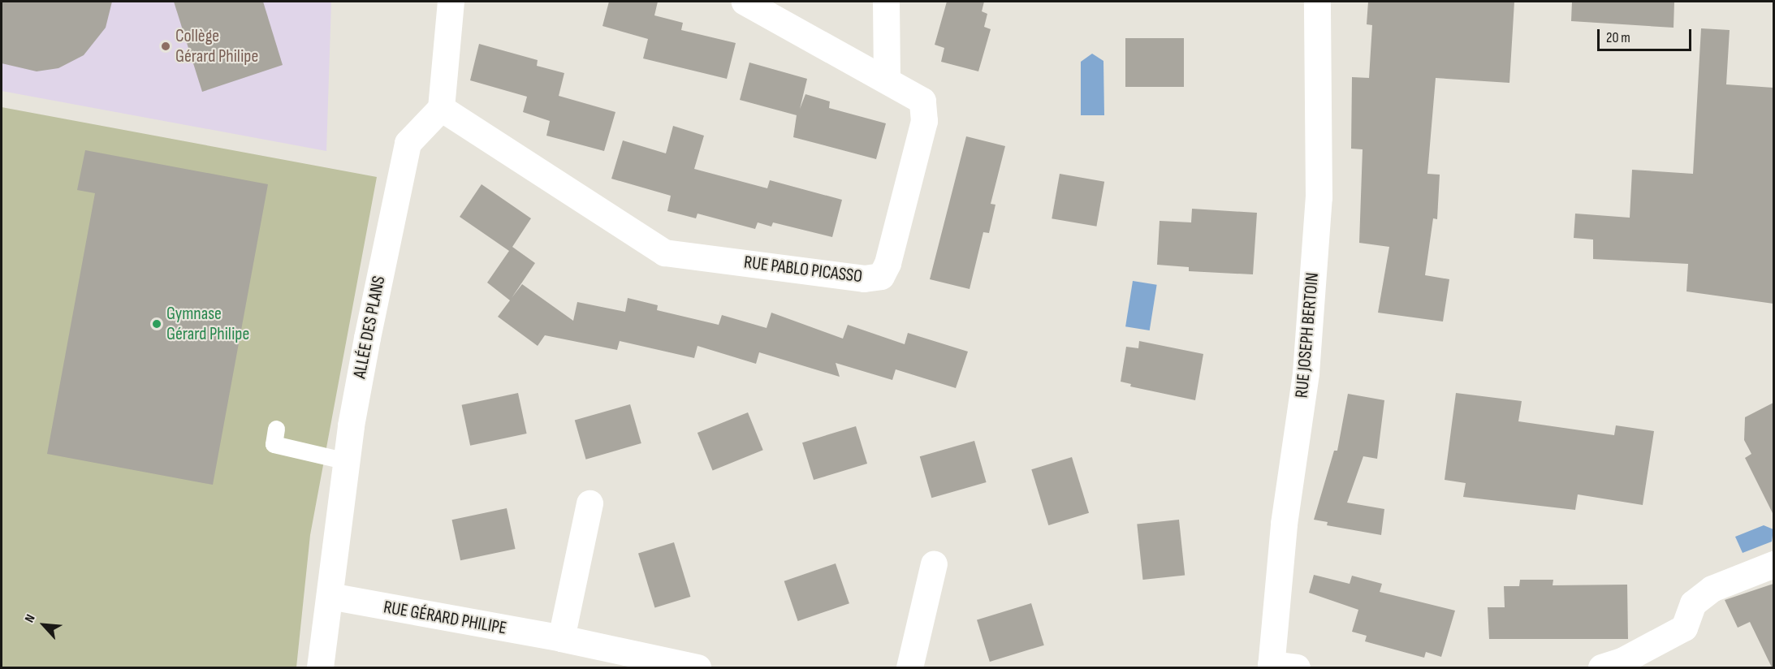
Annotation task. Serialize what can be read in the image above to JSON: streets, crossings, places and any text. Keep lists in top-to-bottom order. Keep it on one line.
{"streets":{"street":["RUE PABLO PICASSO","ALLÉE DES PLANS","RUE JOSEPH BERTOIN","RUE GÉRARD PHILIPE"]},"crossings":[["RUE PABLO PICASSO","ALLÉE DES PLANS"],["ALLÉE DES PLANS","RUE GÉRARD PHILIPE"]],"places":["Collège Gérard Philipe","Gymnase Gérard Philipe"],"scale_bar":"20 m","north":"top left"}
